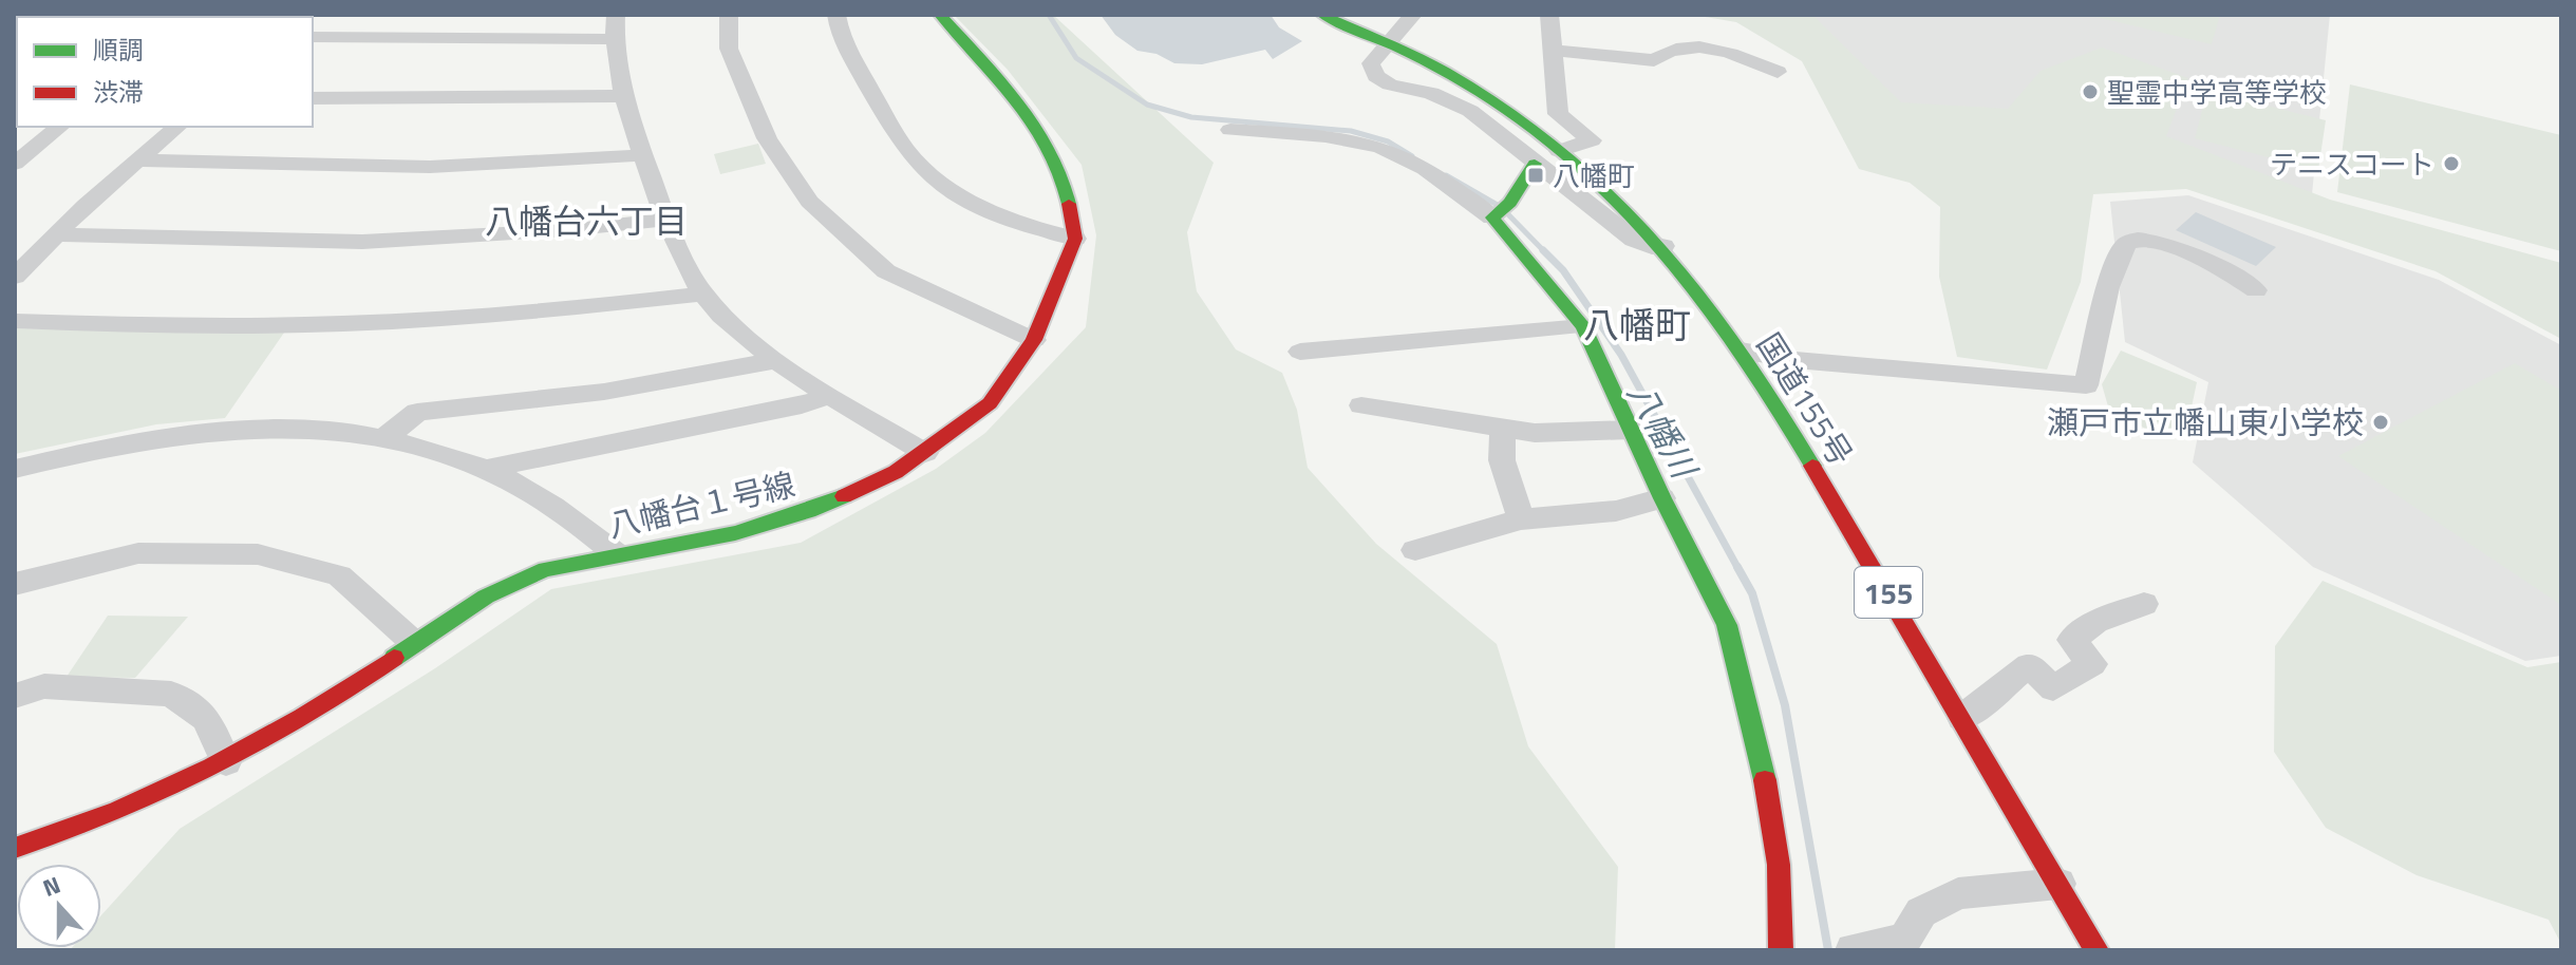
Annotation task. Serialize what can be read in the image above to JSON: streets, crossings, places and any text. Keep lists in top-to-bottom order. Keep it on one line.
{"streets":{"main road":["国道155号","八幡台１号線","155"]},"districts":["八幡台六丁目","八幡町"],"water":["八幡川"],"places":{"other":["聖霊中学高等学校","テニスコート","瀬戸市立幡山東小学校"],"transit":["八幡町"]},"legend":["順調","渋滞"],"north":"top"}
